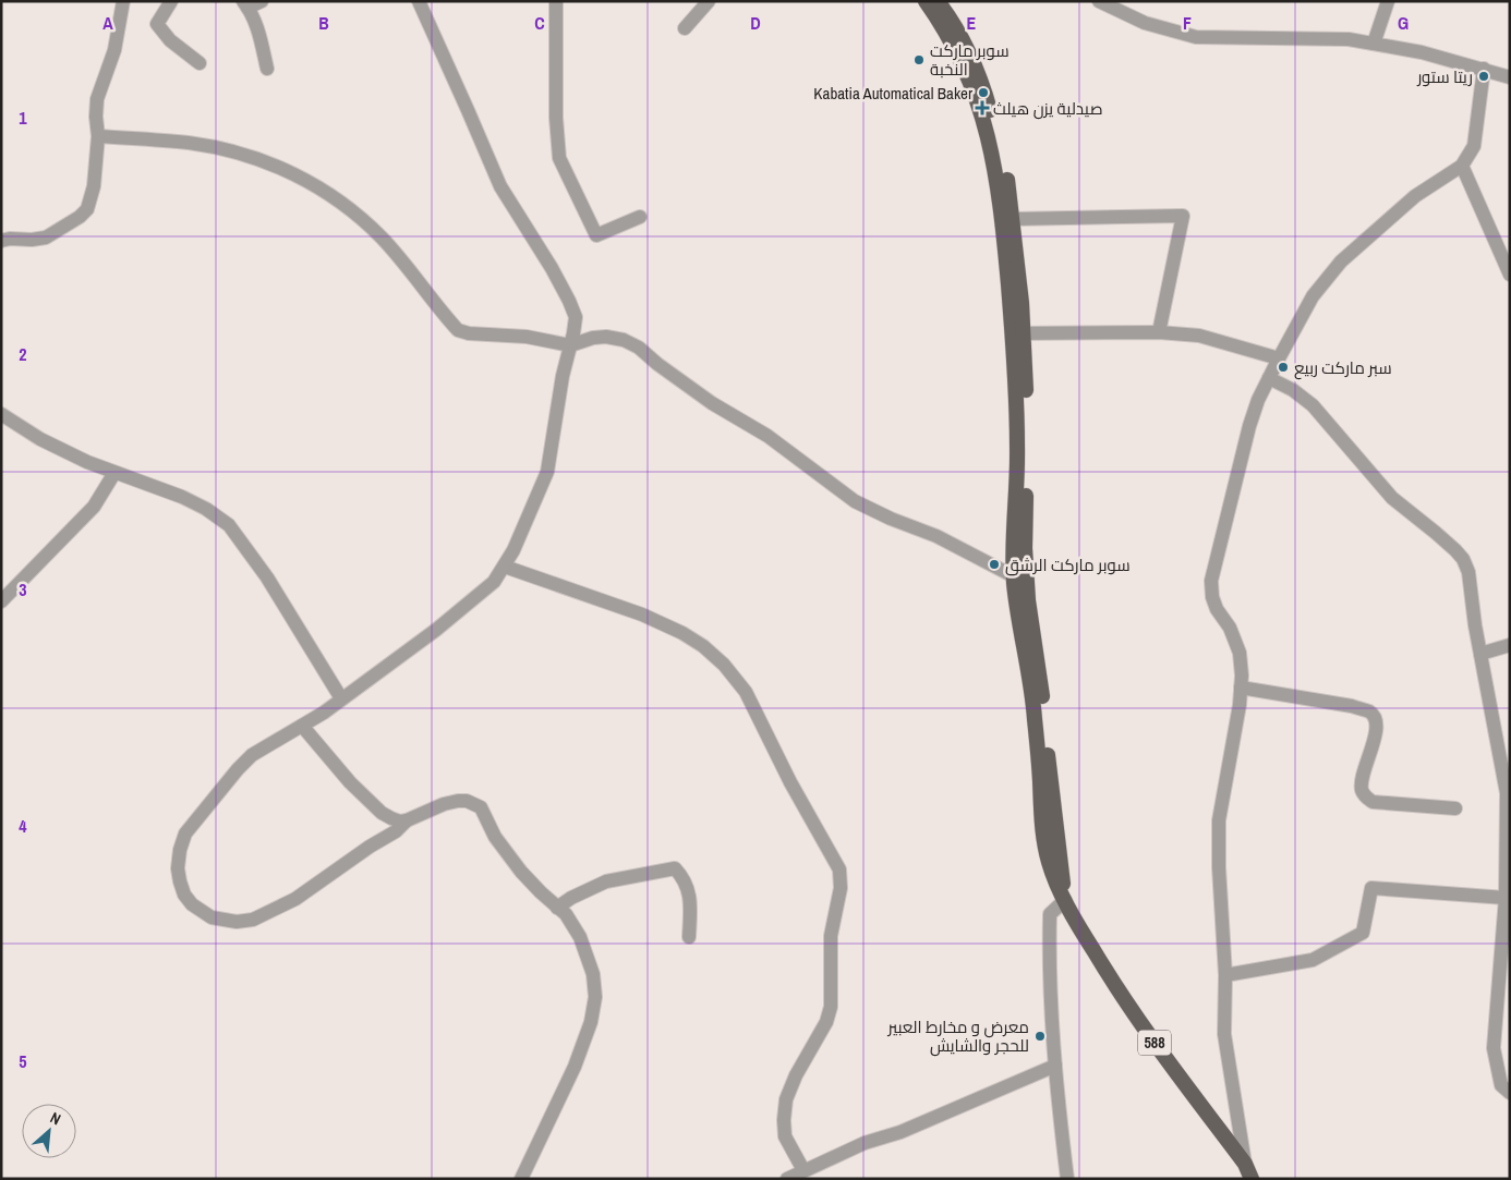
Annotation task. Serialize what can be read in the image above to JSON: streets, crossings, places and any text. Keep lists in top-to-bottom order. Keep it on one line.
{"streets":{"main road":["588"]},"places":{"other":["سوبر ماركت النخبة","ريتا ستور","Kabatia Automatical Baker","سبر ماركت ربيع","سوبر ماركت الرشق","معرض و مخارط العبير للحجر والشايش"],"health":["صيدلية يزن هيلث"]},"north":"top right","grid":{"columns":["A","B","C","D","E","F","G"],"rows":["1","2","3","4","5"]}}
